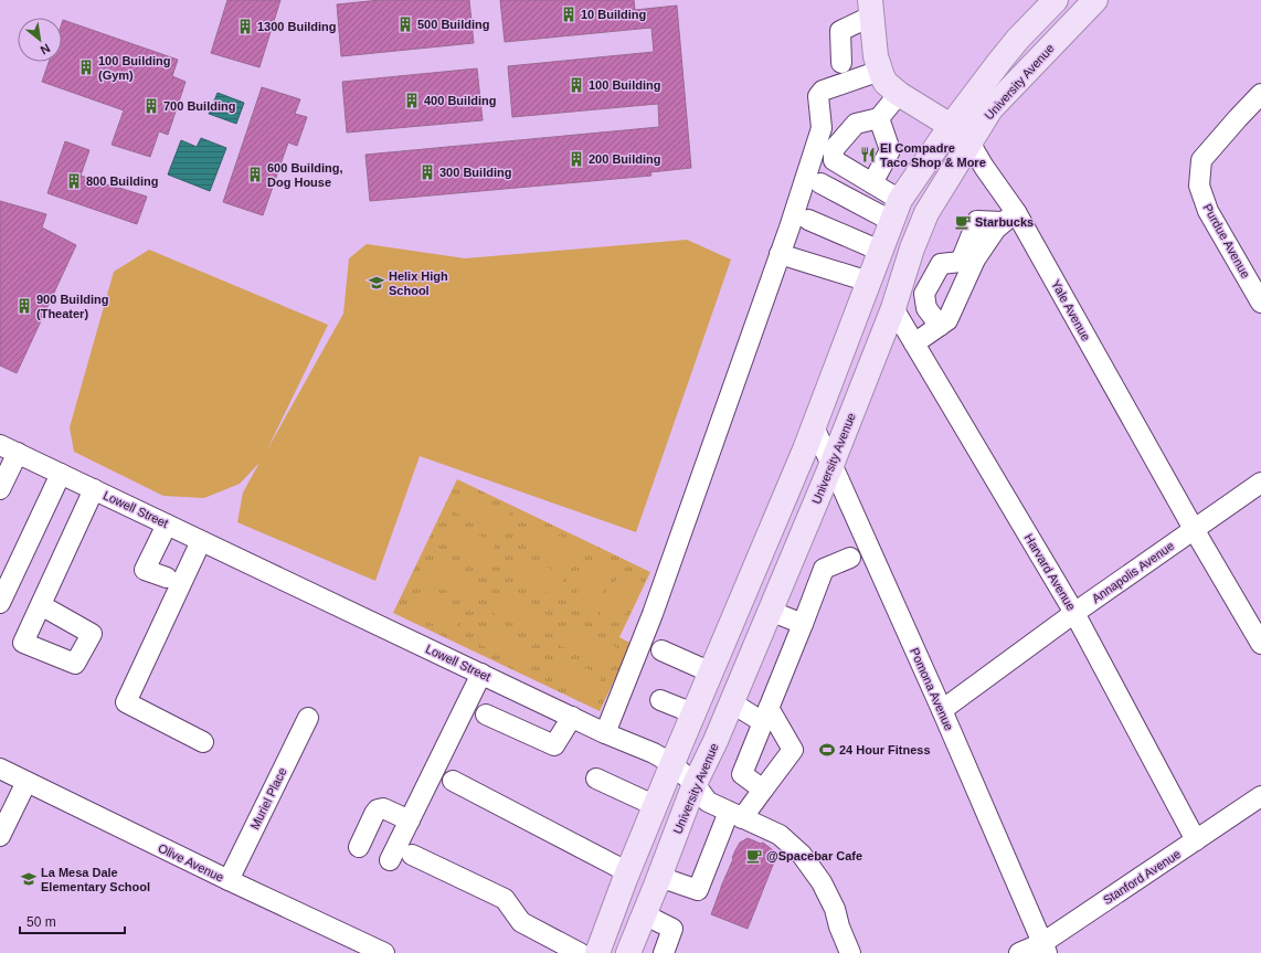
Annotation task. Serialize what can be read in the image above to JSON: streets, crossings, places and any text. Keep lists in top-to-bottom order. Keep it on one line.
{"streets":{"main road":["University Avenue","Yale Avenue"],"street":["Purdue Avenue","Lowell Street","Harvard Avenue","Annapolis Avenue","Pomona Avenue","Muriel Place","Olive Avenue","Stanford Avenue"]},"crossings":[["University Avenue","Yale Avenue"],["University Avenue","Lowell Street"],["University Avenue","Harvard Avenue"],["University Avenue","Pomona Avenue"],["Yale Avenue","Annapolis Avenue"],["Harvard Avenue","Annapolis Avenue"],["Harvard Avenue","Stanford Avenue"],["Annapolis Avenue","Pomona Avenue"],["Pomona Avenue","Stanford Avenue"],["Muriel Place","Olive Avenue"]],"places":{"building":["10 Building","500 Building","1300 Building","100 Building (Gym)","100 Building","400 Building","700 Building","200 Building","300 Building","600 Building, Dog House","800 Building","900 Building (Theater)"],"restaurant":["El Compadre Taco Shop & More"],"cafe":["Starbucks","@Spacebar Cafe"],"school or university":["Helix High School","La Mesa Dale Elementary School"],"sports":["24 Hour Fitness"]},"scale_bar":"50 m","north":"bottom right"}
